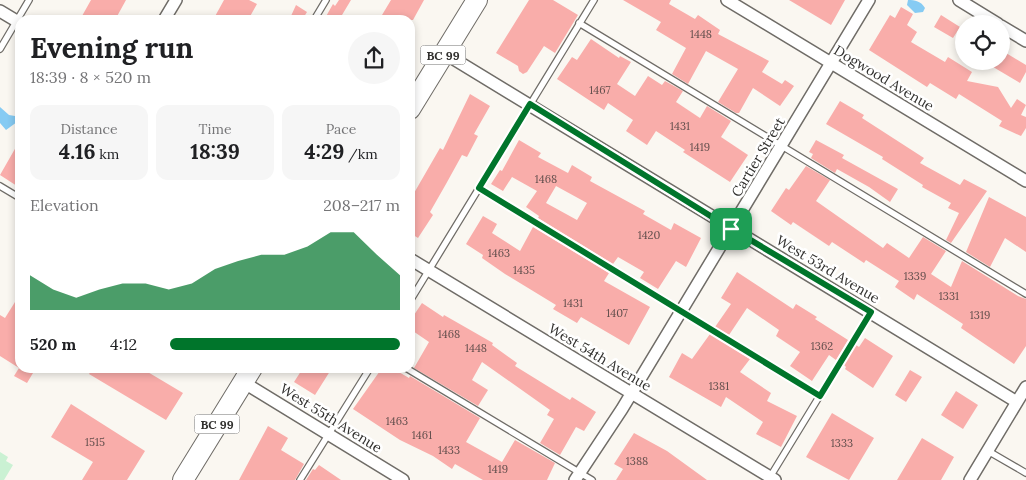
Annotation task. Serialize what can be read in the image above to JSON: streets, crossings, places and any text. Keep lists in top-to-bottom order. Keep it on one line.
{"streets":{"highway":["BC 99"],"street":["Dogwood Avenue","Cartier Street","West 53rd Avenue","West 54th Avenue","West 55th Avenue"]},"crossings":[["BC 99","West 53rd Avenue"],["BC 99","West 55th Avenue"],["Dogwood Avenue","Cartier Street"],["Cartier Street","West 53rd Avenue"],["Cartier Street","West 54th Avenue"]],"house_numbers":["1448","1467","1431","1419","1468","1420","1463","1435","1339","1331","1431","1407","1319","1468","1362","1448","1381","1463","1461","1515","1333","1433","1388","1419"],"page":{"heading":["Evening run","18:39 · 8 × 520 m"],"stats":[["Distance","4.16 km"],["Time","18:39"],["Pace","4:29 /km"]],"chart":["Elevation","208–217 m"],"list":[{"name":"520 m","note":"4:12"}]}}
